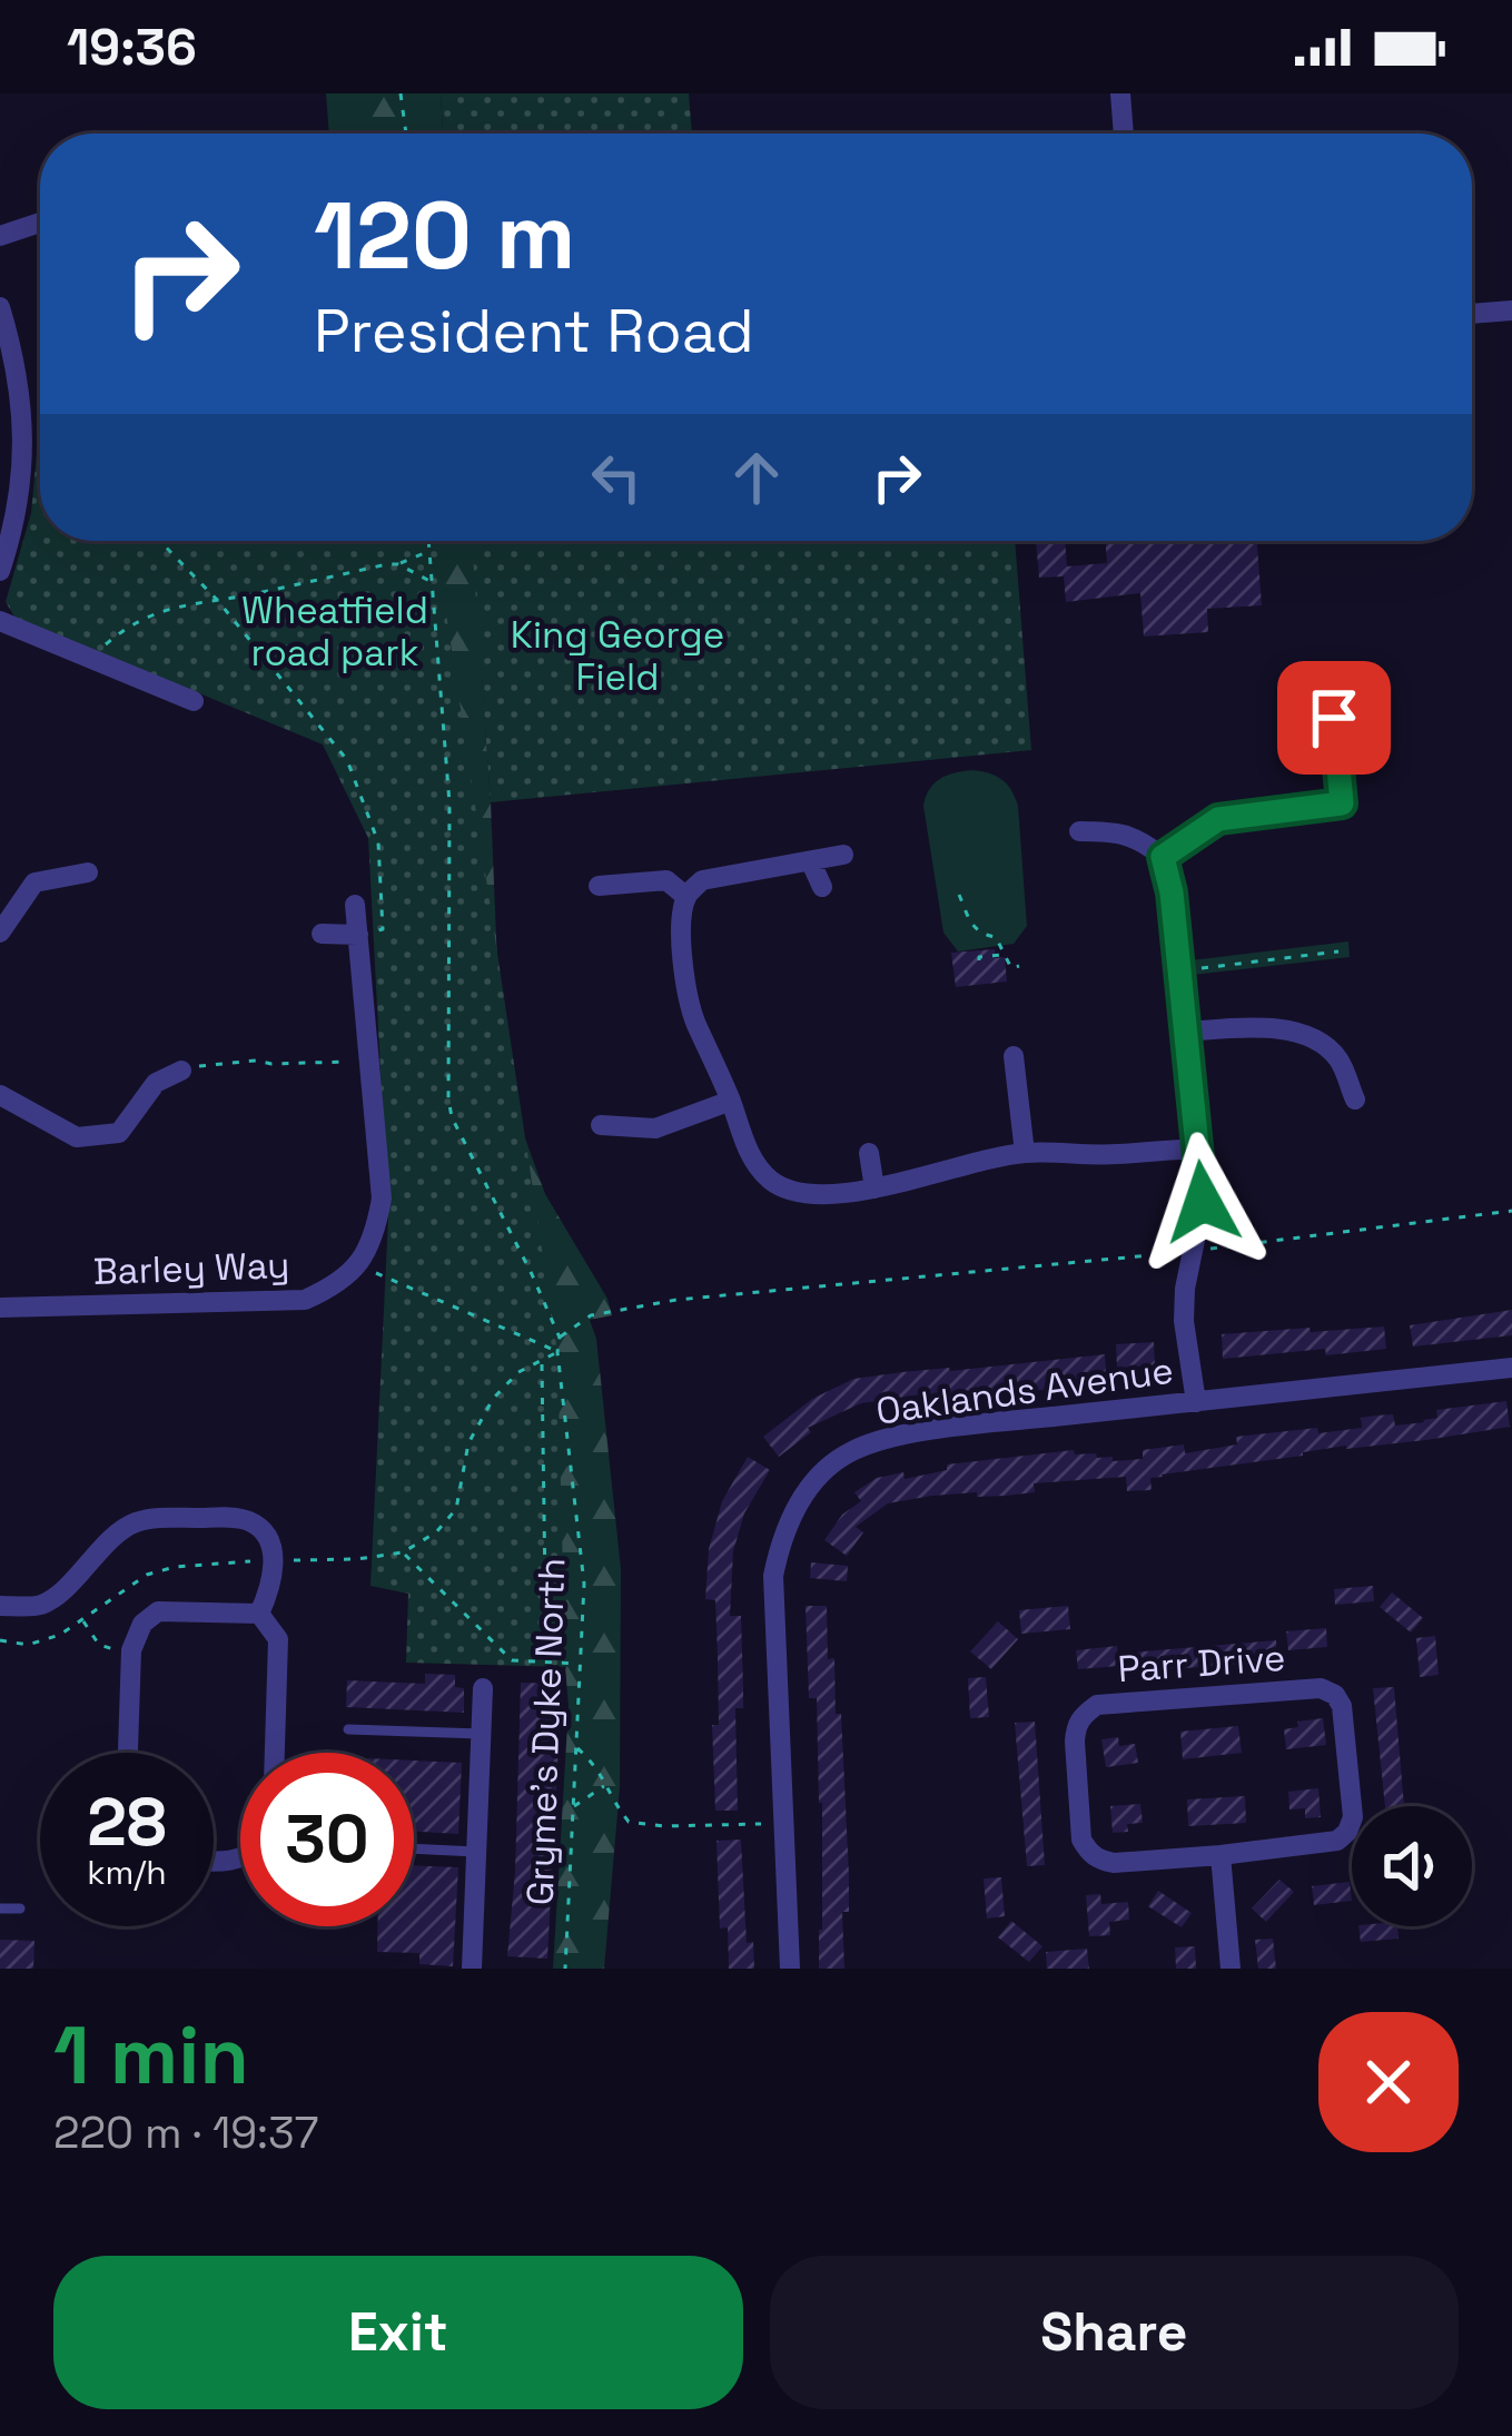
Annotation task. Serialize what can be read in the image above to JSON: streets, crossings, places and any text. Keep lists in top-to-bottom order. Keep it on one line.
{"streets":{"street":["Barley Way","Oaklands Avenue","Parr Drive"],"path":["Gryme's Dyke North"]},"parks":["Wheatfield road park","King George Field"],"page":{"status":"19:36","turn":["120 m","President Road"],"speed":"28 km/h","limit":"30","heading":["1 min","220 m · 19:37"],"buttons":["Exit","Share"]}}
